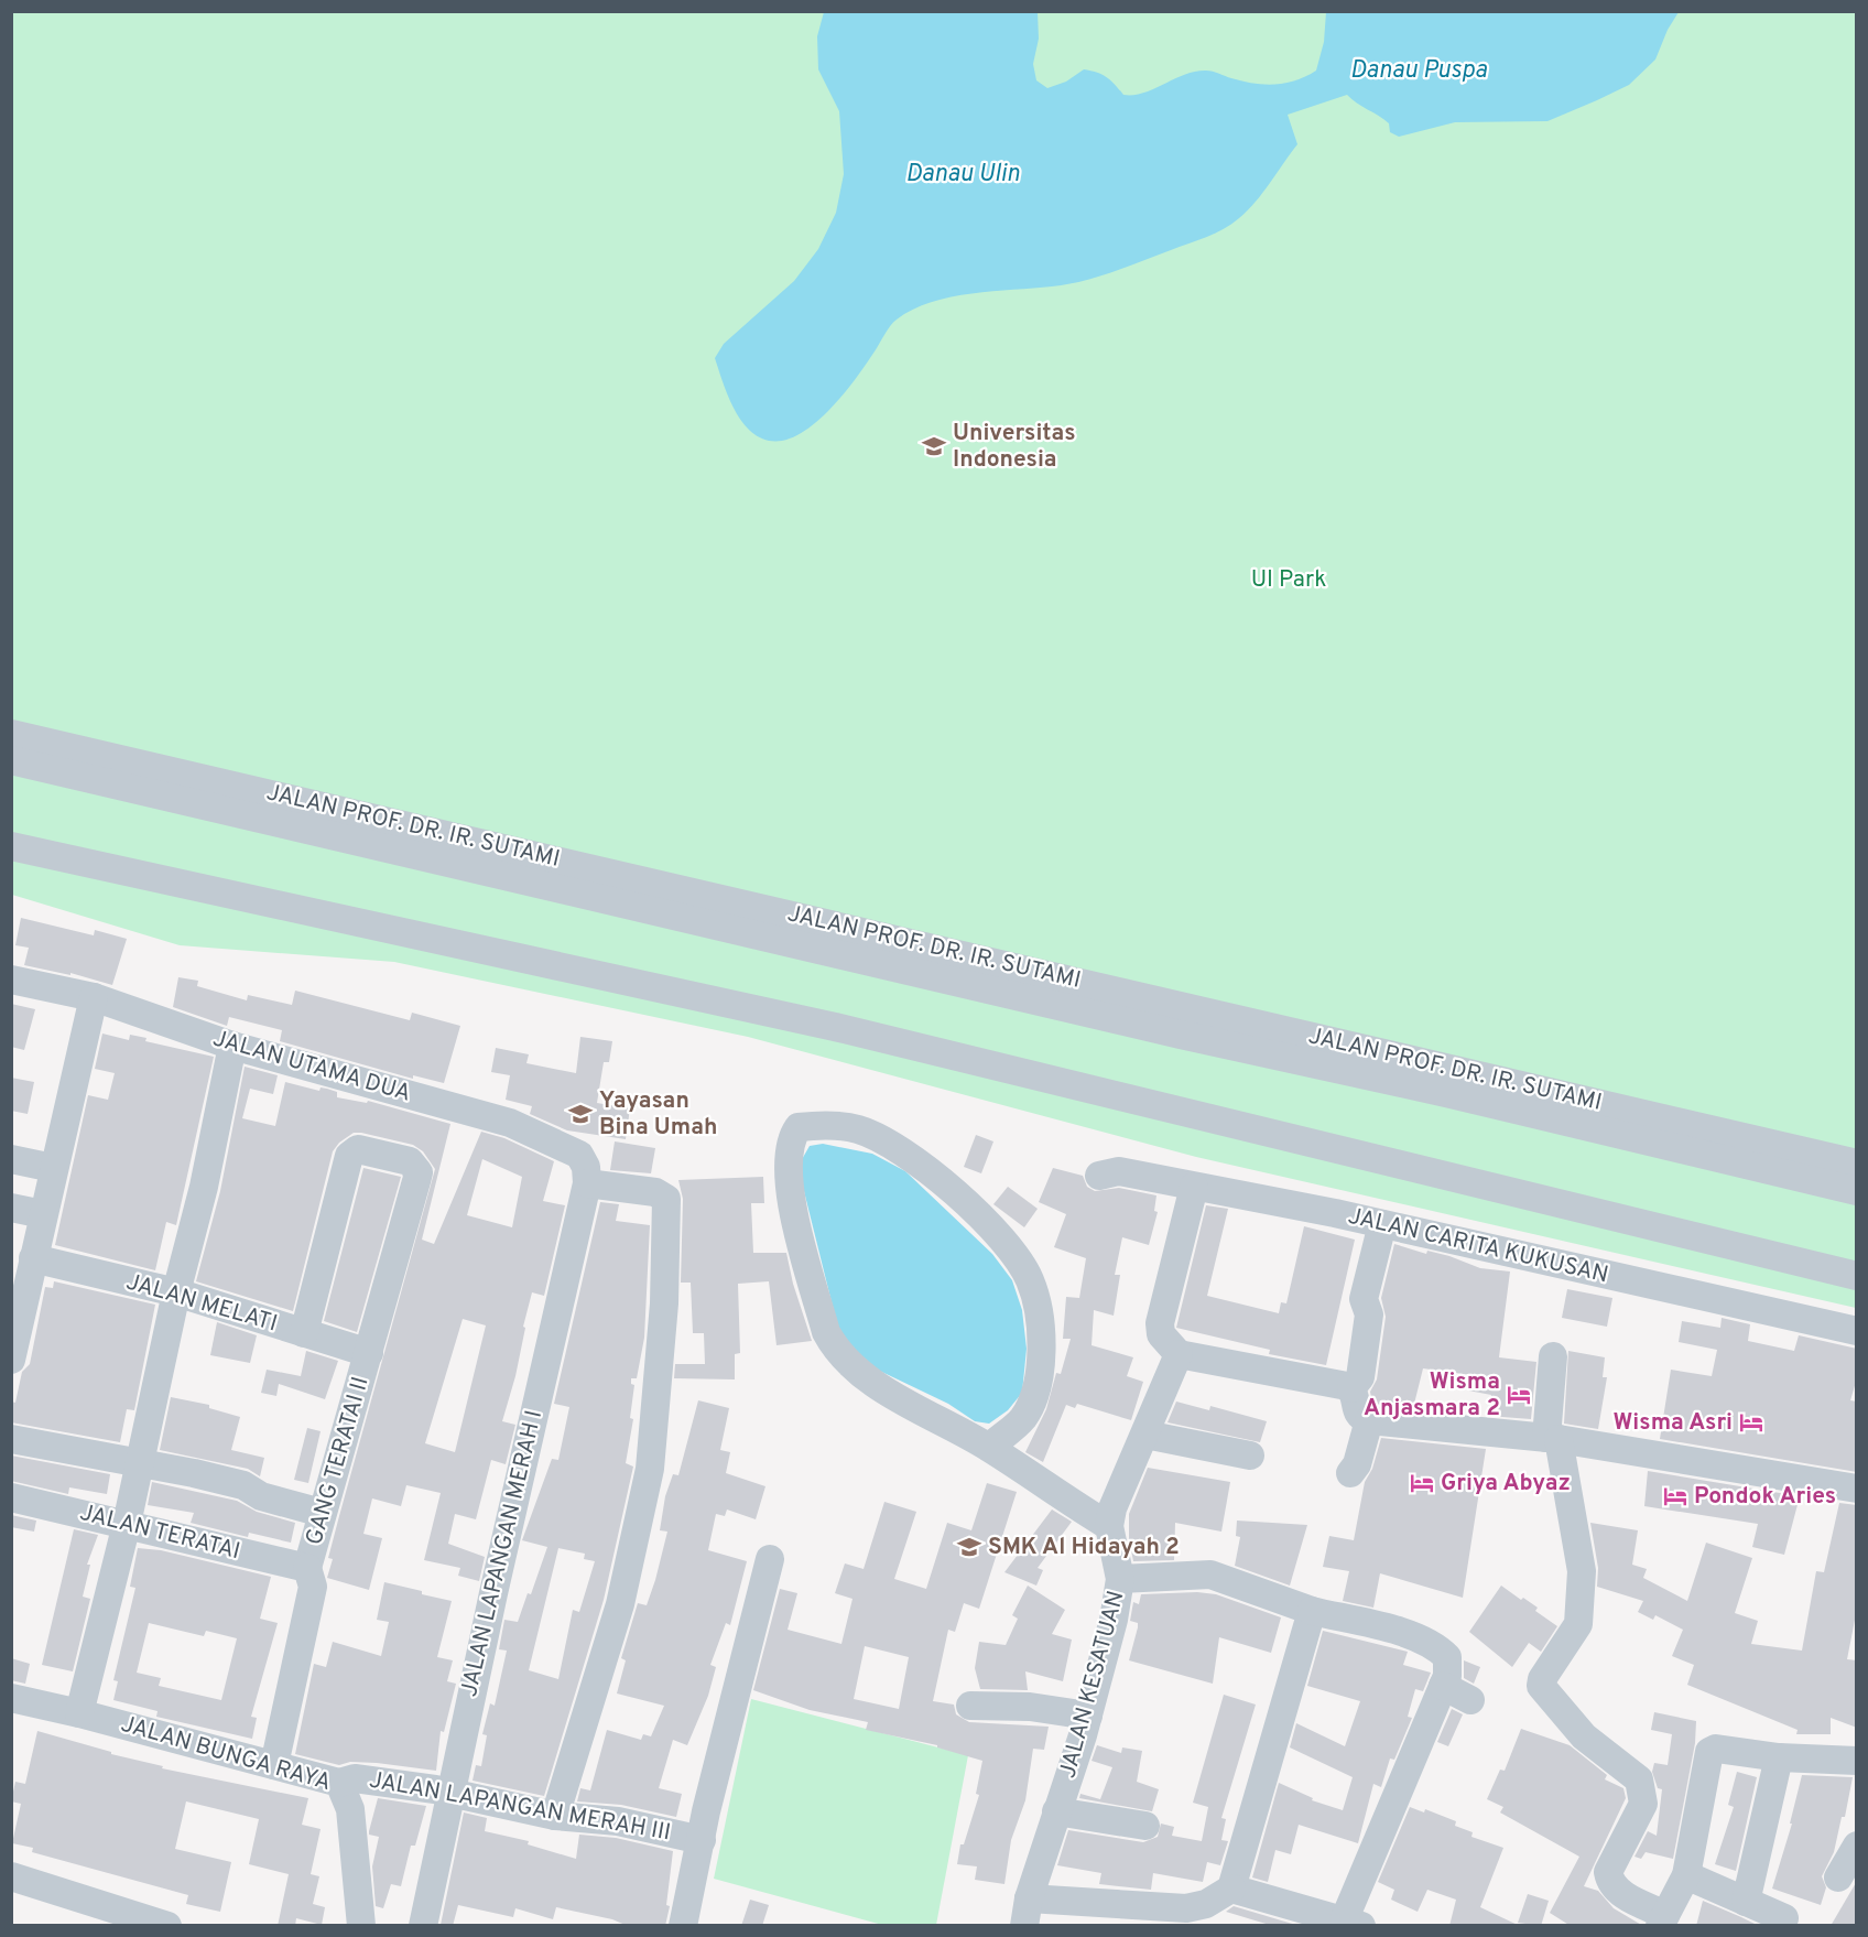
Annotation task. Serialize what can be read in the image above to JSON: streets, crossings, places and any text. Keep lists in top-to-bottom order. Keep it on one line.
{"streets":{"street":["JALAN PROF. DR. IR. SUTAMI","JALAN UTAMA DUA","JALAN CARITA KUKUSAN","JALAN MELATI","GANG TERATAI II","JALAN TERATAI","JALAN LAPANGAN MERAH I","JALAN KESATUAN","JALAN BUNGA RAYA","JALAN LAPANGAN MERAH III"]},"crossings":[["JALAN UTAMA DUA","JALAN LAPANGAN MERAH I"],["JALAN MELATI","GANG TERATAI II"],["GANG TERATAI II","JALAN TERATAI"],["GANG TERATAI II","JALAN BUNGA RAYA"],["JALAN LAPANGAN MERAH I","JALAN LAPANGAN MERAH III"],["JALAN BUNGA RAYA","JALAN LAPANGAN MERAH III"]],"water":["Danau Puspa","Danau Ulin"],"parks":["UI Park"],"places":{"school or university":["Universitas Indonesia","Yayasan Bina Umah","SMK Al Hidayah 2"],"hotel":["Wisma Anjasmara 2","Wisma Asri","Griya Abyaz","Pondok Aries"]}}
